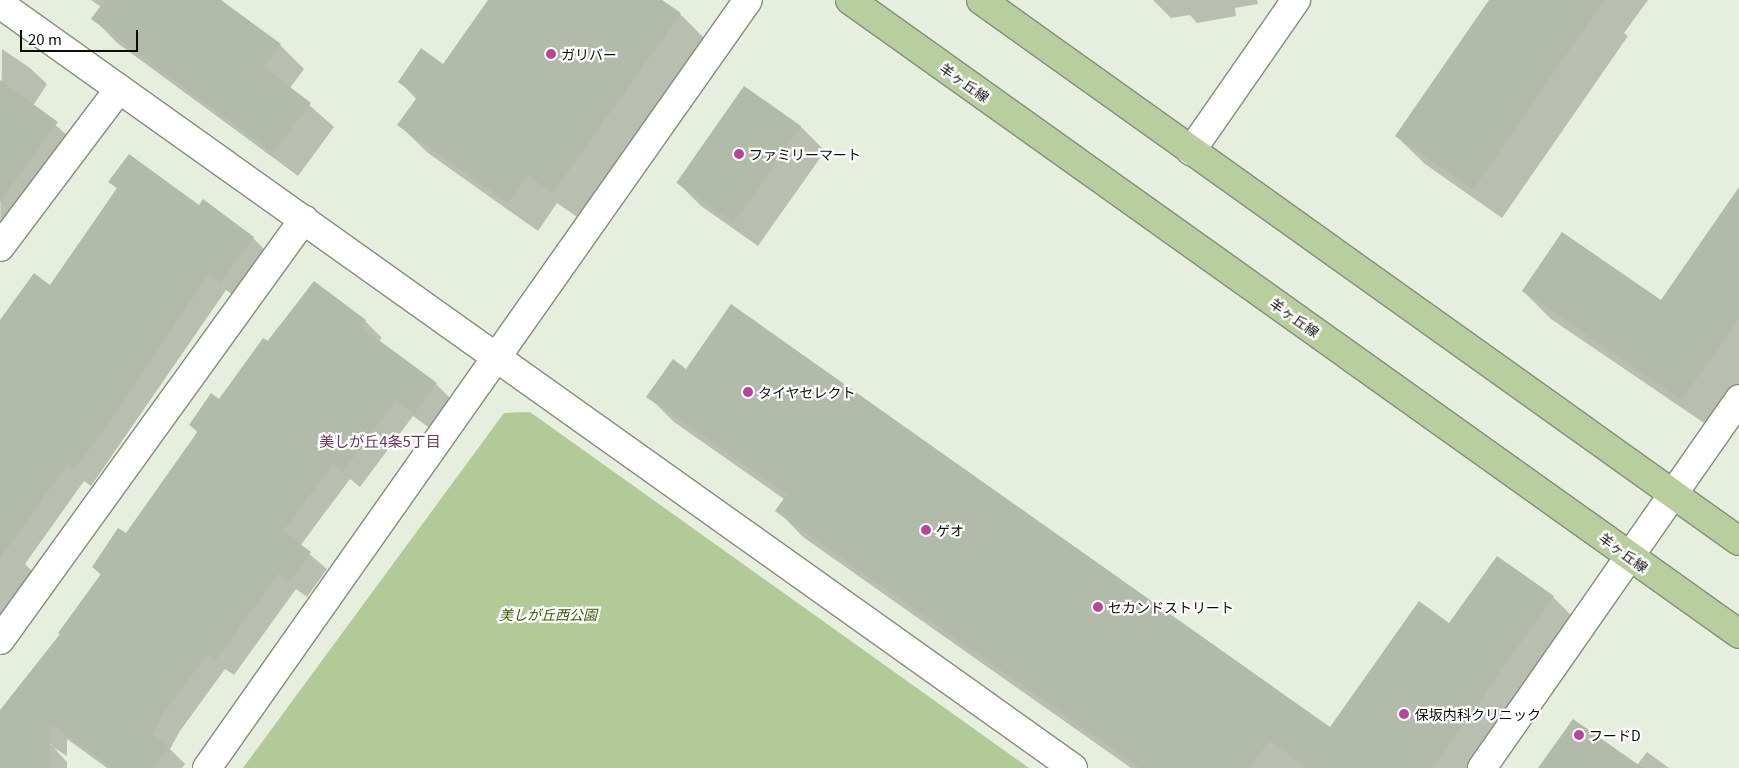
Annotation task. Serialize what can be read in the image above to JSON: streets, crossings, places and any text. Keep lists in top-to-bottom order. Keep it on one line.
{"streets":{"main road":["羊ヶ丘線"]},"districts":["美しが丘4条5丁目"],"parks":["美しが丘西公園"],"places":["ガリバー","ファミリーマート","タイヤセレクト","ゲオ","セカンドストリート","保坂内科クリニック","フードD"],"scale_bar":"20 m"}
